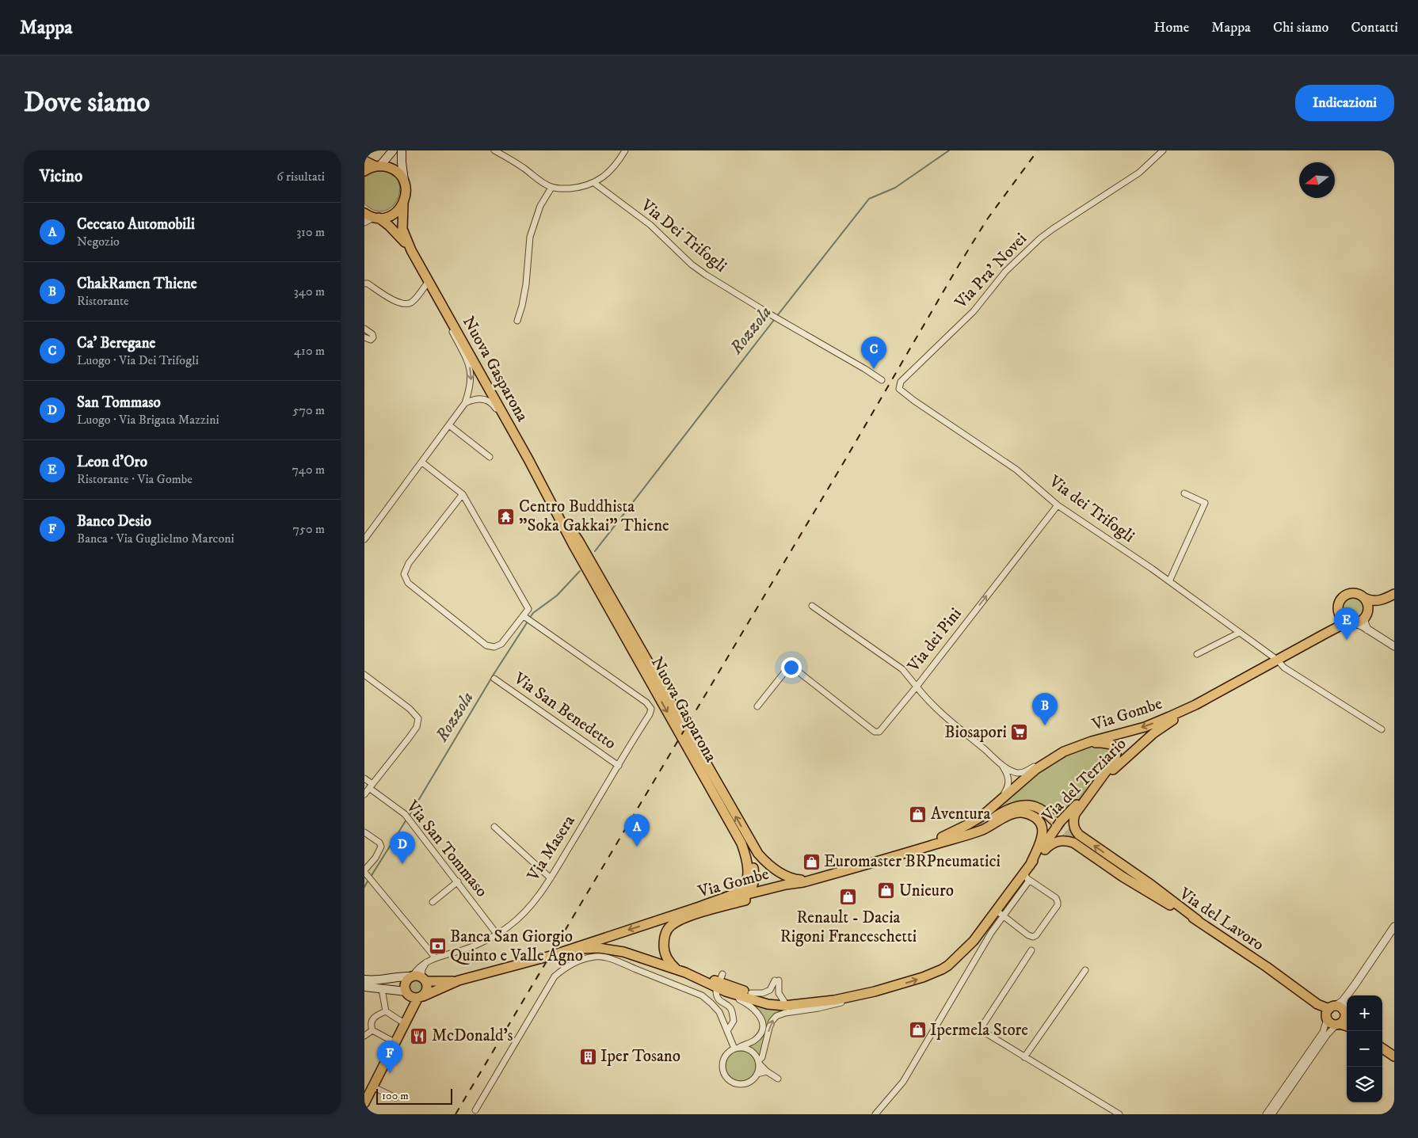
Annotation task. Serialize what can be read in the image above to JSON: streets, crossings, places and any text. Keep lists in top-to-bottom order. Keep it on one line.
{"streets":{"main road":["Nuova Gasparona","Via Gombe","Via del Terziario","Via del Lavoro"],"street":["Via Dei Trifogli","Via Pra' Novei","Via dei Trifogli","Via dei Pini","Via San Benedetto","Via Masera","Via San Tommaso"]},"crossings":[["Via Pra' Novei","Via dei Trifogli"],["Nuova Gasparona","Via Gombe"],["Via dei Trifogli","Via dei Pini"],["Via dei Trifogli","Via Gombe"],["Via San Benedetto","Via Masera"],["Via Gombe","Via del Terziario"],["Via Masera","Via San Tommaso"]],"one_way":["Via dei Pini"],"water":["Rozzola"],"places":{"temple":["Centro Buddhista \"Soka Gakkai\" Thiene"],"supermarket":["Biosapori"],"shop":["Aventura","Euromaster BRPneumatici","Unieuro","Renault - Dacia Rigoni Franceschetti","Ipermela Store"],"bank":["Banca San Giorgio Quinto e Valle Agno"],"restaurant":["McDonald's"],"building":["Iper Tosano"]},"scale_bar":"100 m","north":"left","page":{"header":"Mappa","nav":["Home","Mappa","Chi siamo","Contatti"],"buttons":"Indicazioni","title":"Dove siamo","heading":["Vicino","6 risultati"],"list":[{"mark":"A","name":"Ceccato Automobili","note":"Negozio","value":"310 m"},{"mark":"B","name":"ChakRamen Thiene","note":"Ristorante","value":"340 m"},{"mark":"C","name":"Ca' Beregane","note":"Luogo · Via Dei Trifogli","value":"410 m"},{"mark":"D","name":"San Tommaso","note":"Luogo · Via Brigata Mazzini","value":"570 m"},{"mark":"E","name":"Leon d'Oro","note":"Ristorante · Via Gombe","value":"740 m"},{"mark":"F","name":"Banco Desio","note":"Banca · Via Guglielmo Marconi","value":"750 m"}],"pins":["C","E","B","A","D","F"],"map_buttons":["+","−"],"scale":"100 m"}}
